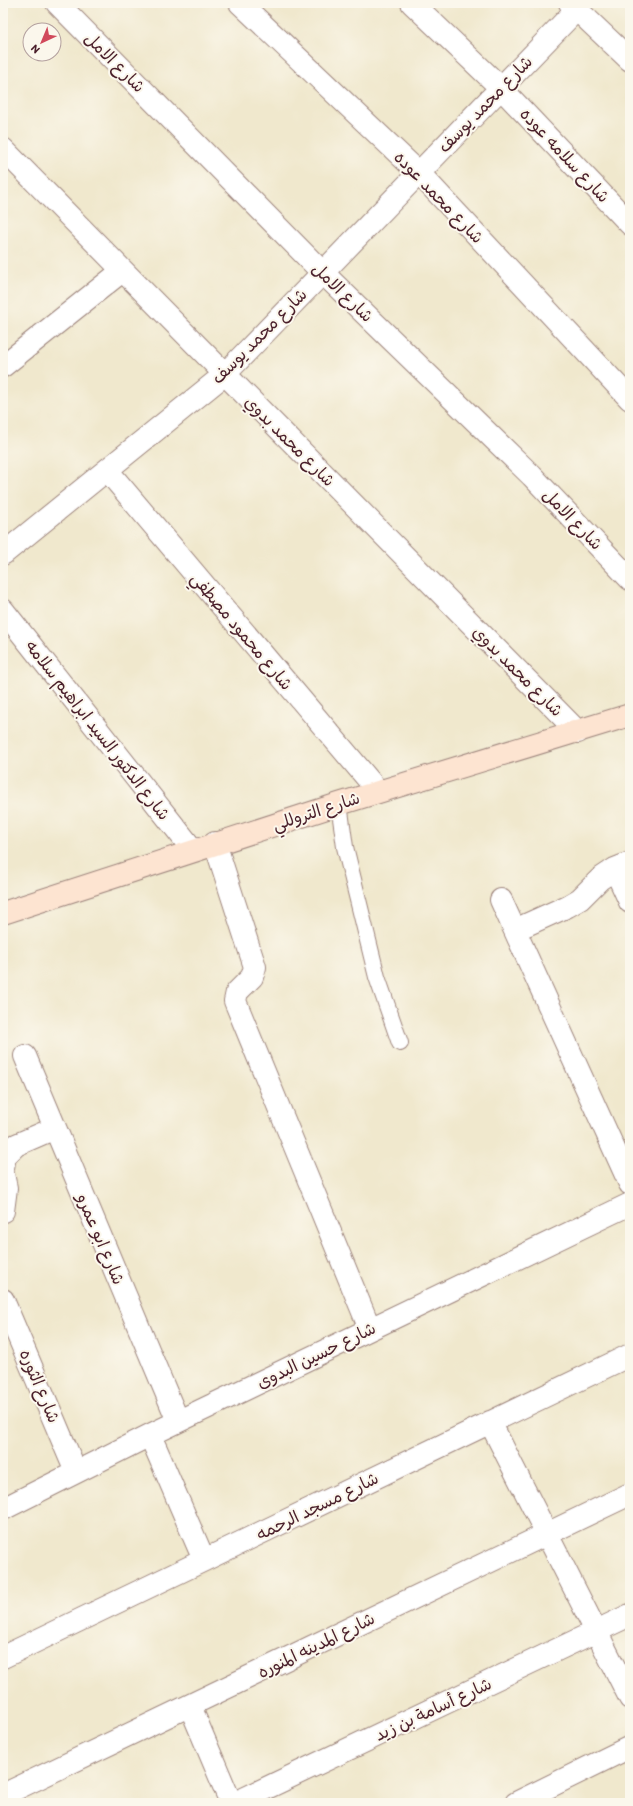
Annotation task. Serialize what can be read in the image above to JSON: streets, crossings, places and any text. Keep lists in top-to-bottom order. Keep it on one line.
{"streets":{"street":["شارع الامل","شارع محمد يوسف","شارع سلامه عوده","شارع محمد عوده","شارع محمد بدوي","شارع محمود مصطفي","شارع الدكتور السيد ابراهيم سلامه","شارع التروللي","شارع ابو عمرو","شارع حسين البدوى","شارع الثوره","شارع مسجد الرحمه","شارع المدينه المنوره","شارع أسامة بن زيد"]},"crossings":[["شارع الامل","شارع محمد يوسف"],["شارع محمد يوسف","شارع سلامه عوده"],["شارع محمد يوسف","شارع محمد عوده"],["شارع محمد يوسف","شارع محمد بدوي"],["شارع محمد يوسف","شارع محمود مصطفي"],["شارع محمد بدوي","شارع التروللي"],["شارع محمود مصطفي","شارع التروللي"],["شارع الدكتور السيد ابراهيم سلامه","شارع التروللي"],["شارع ابو عمرو","شارع حسين البدوى"],["شارع حسين البدوى","شارع الثوره"]],"north":"bottom left"}
